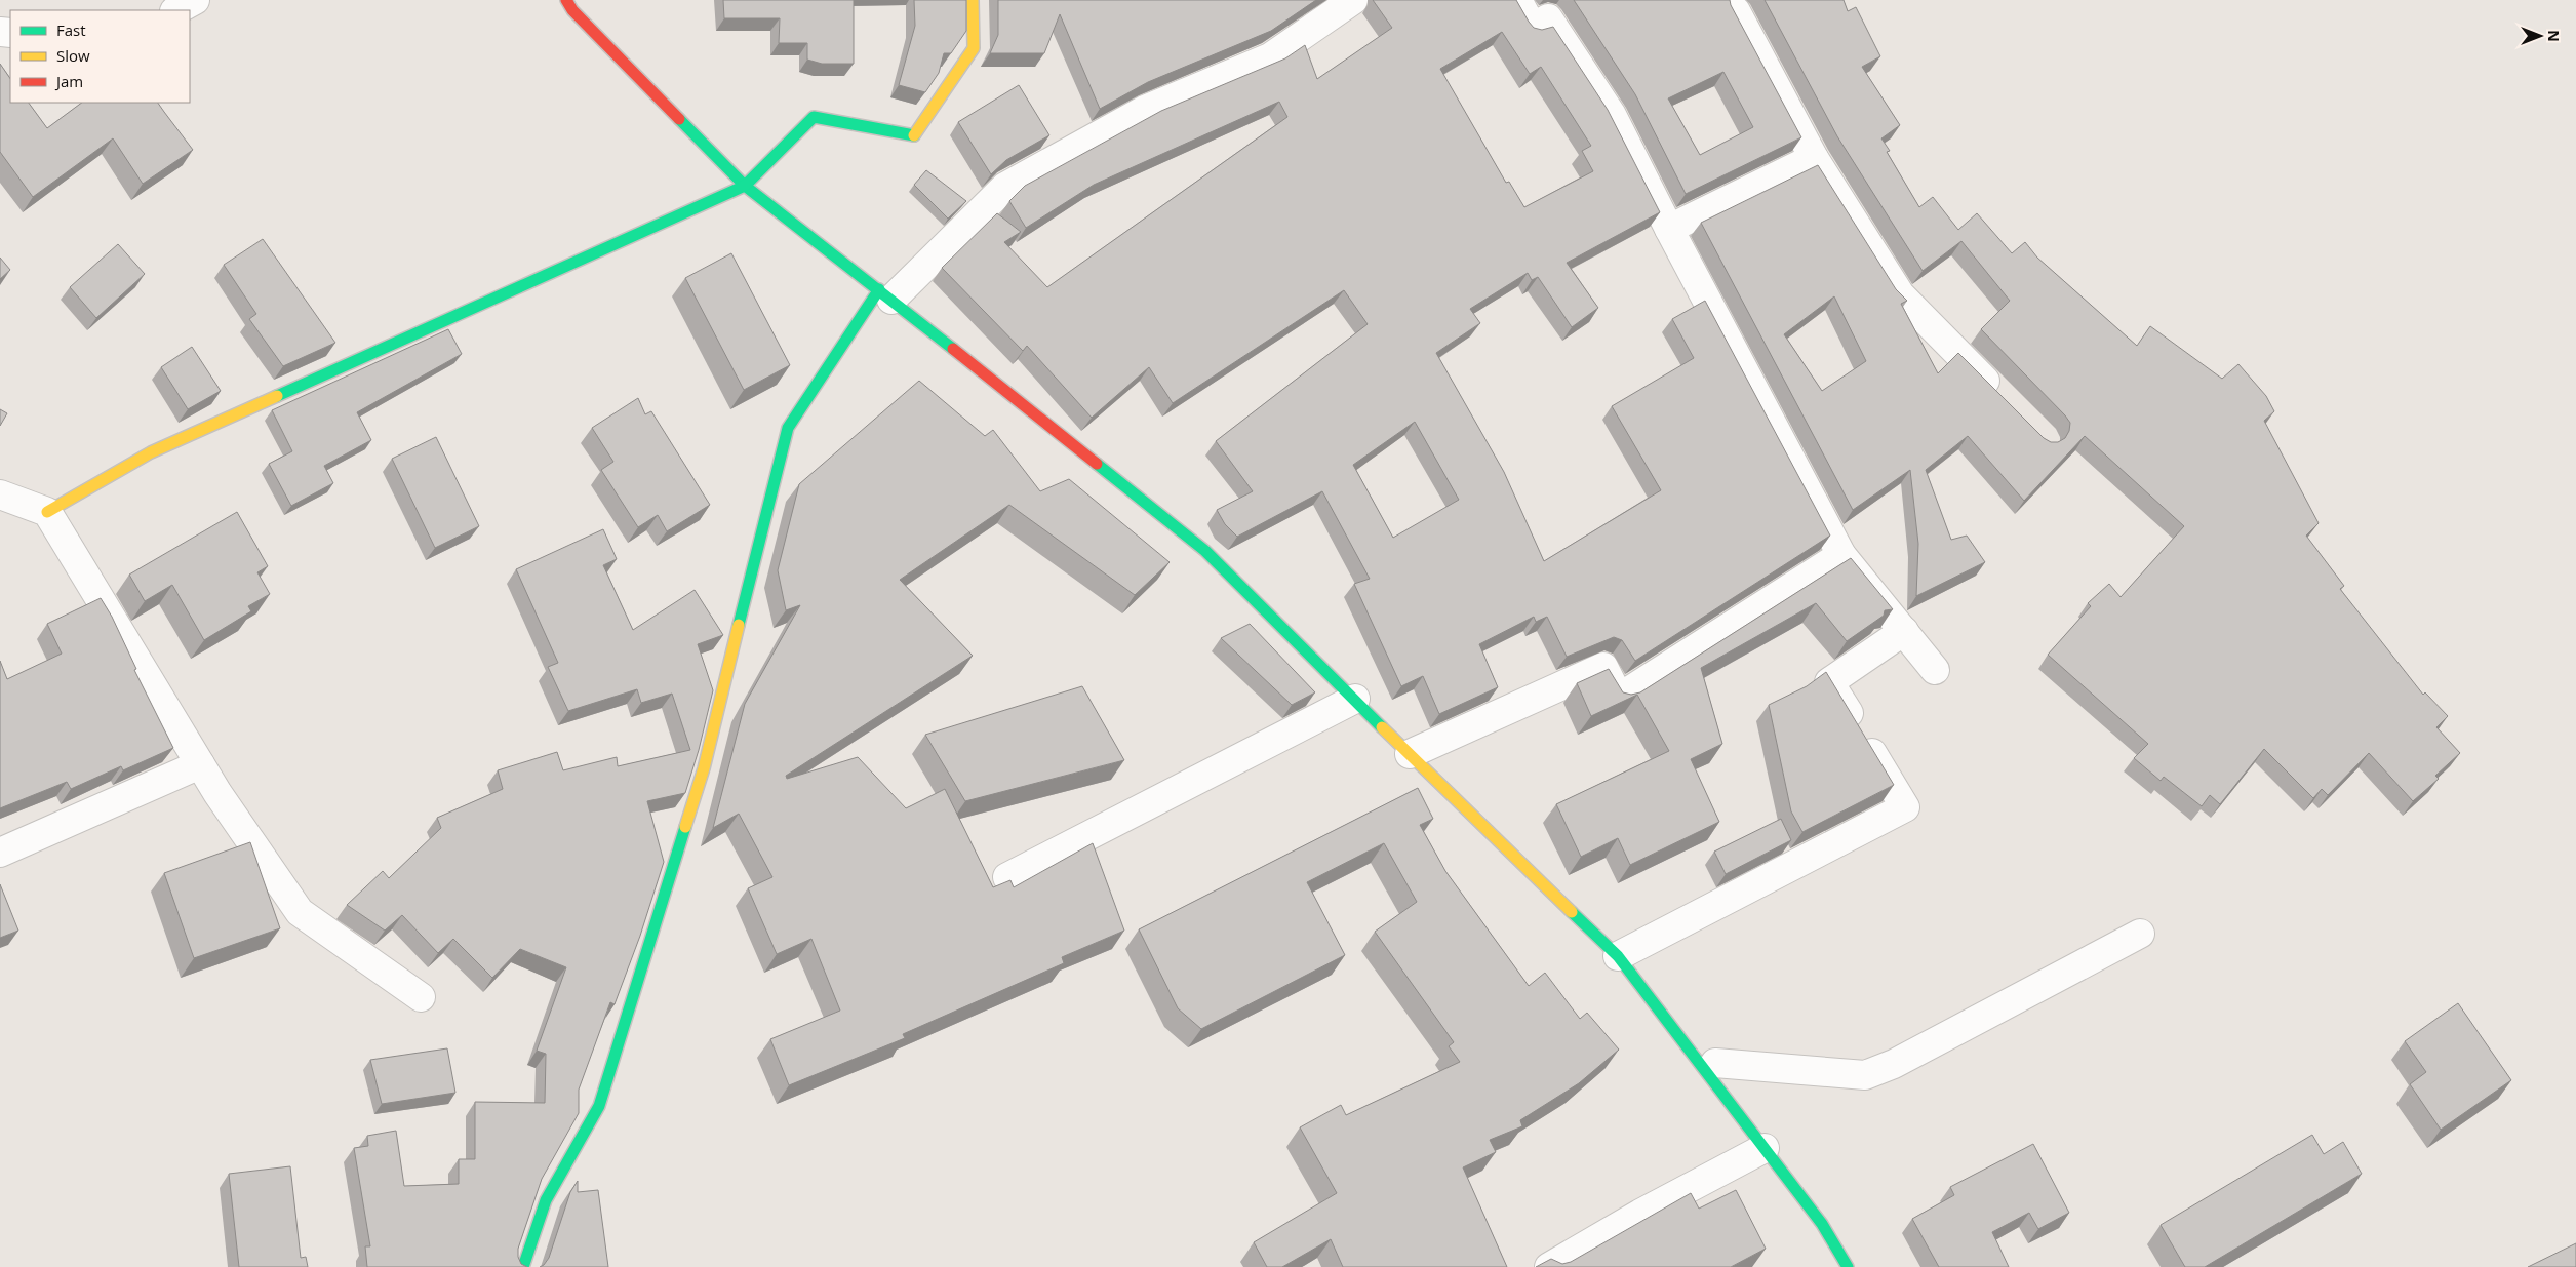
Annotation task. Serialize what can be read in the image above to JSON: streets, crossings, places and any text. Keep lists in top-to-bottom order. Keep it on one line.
{"legend":["Fast","Slow","Jam"],"north":"right"}
